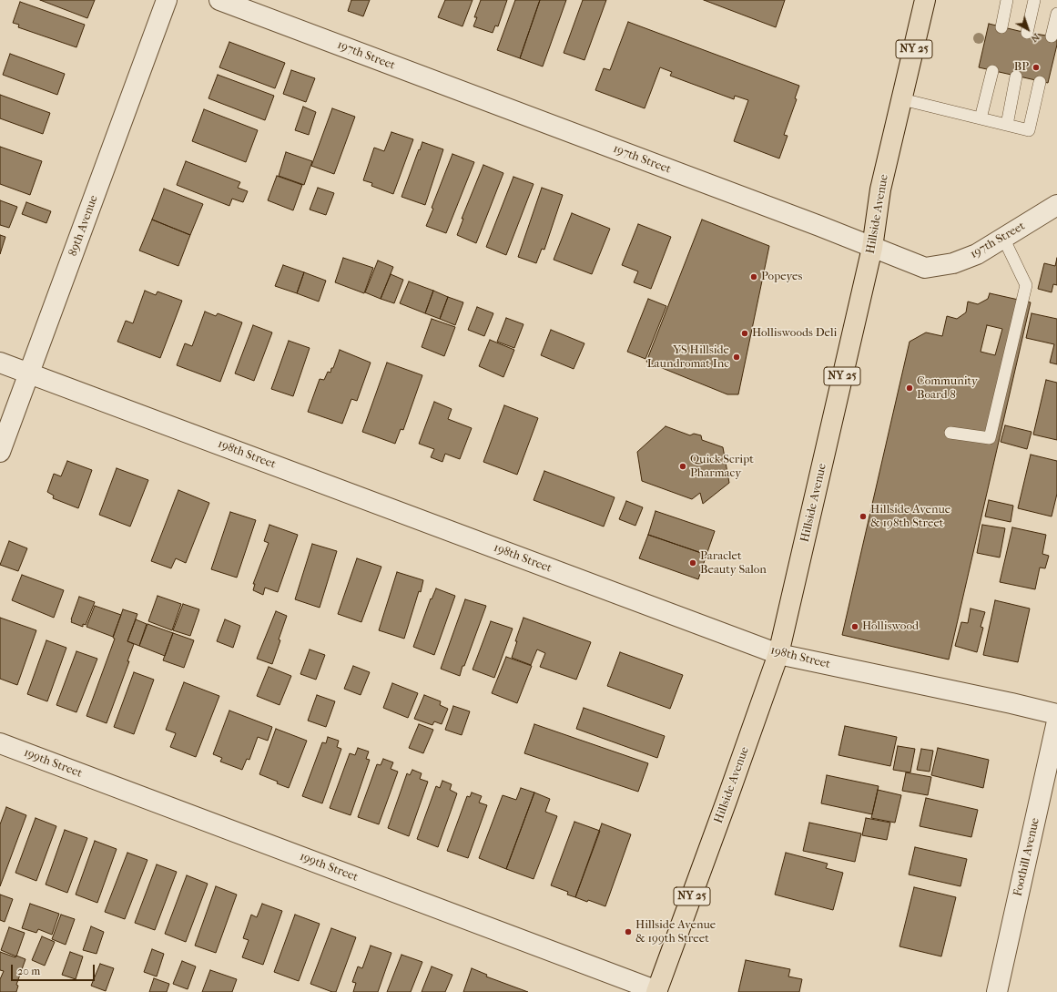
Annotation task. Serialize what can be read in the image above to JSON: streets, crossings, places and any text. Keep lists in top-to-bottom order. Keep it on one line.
{"streets":{"main road":["NY 25","Hillside Avenue"],"street":["197th Street","89th Avenue","198th Street","199th Street","Foothill Avenue"]},"crossings":[["197th Street","Hillside Avenue"],["Hillside Avenue","198th Street"],["Hillside Avenue","199th Street"],["89th Avenue","198th Street"]],"places":["BP","Popeyes","Holliswoods Deli","YS Hillside Laundromat Inc","Community Board 8","Quick Script Pharmacy","Hillside Avenue & 198th Street","Paraclet Beauty Salon","Holliswood","Hillside Avenue & 199th Street"],"scale_bar":"20 m","north":"bottom right"}
